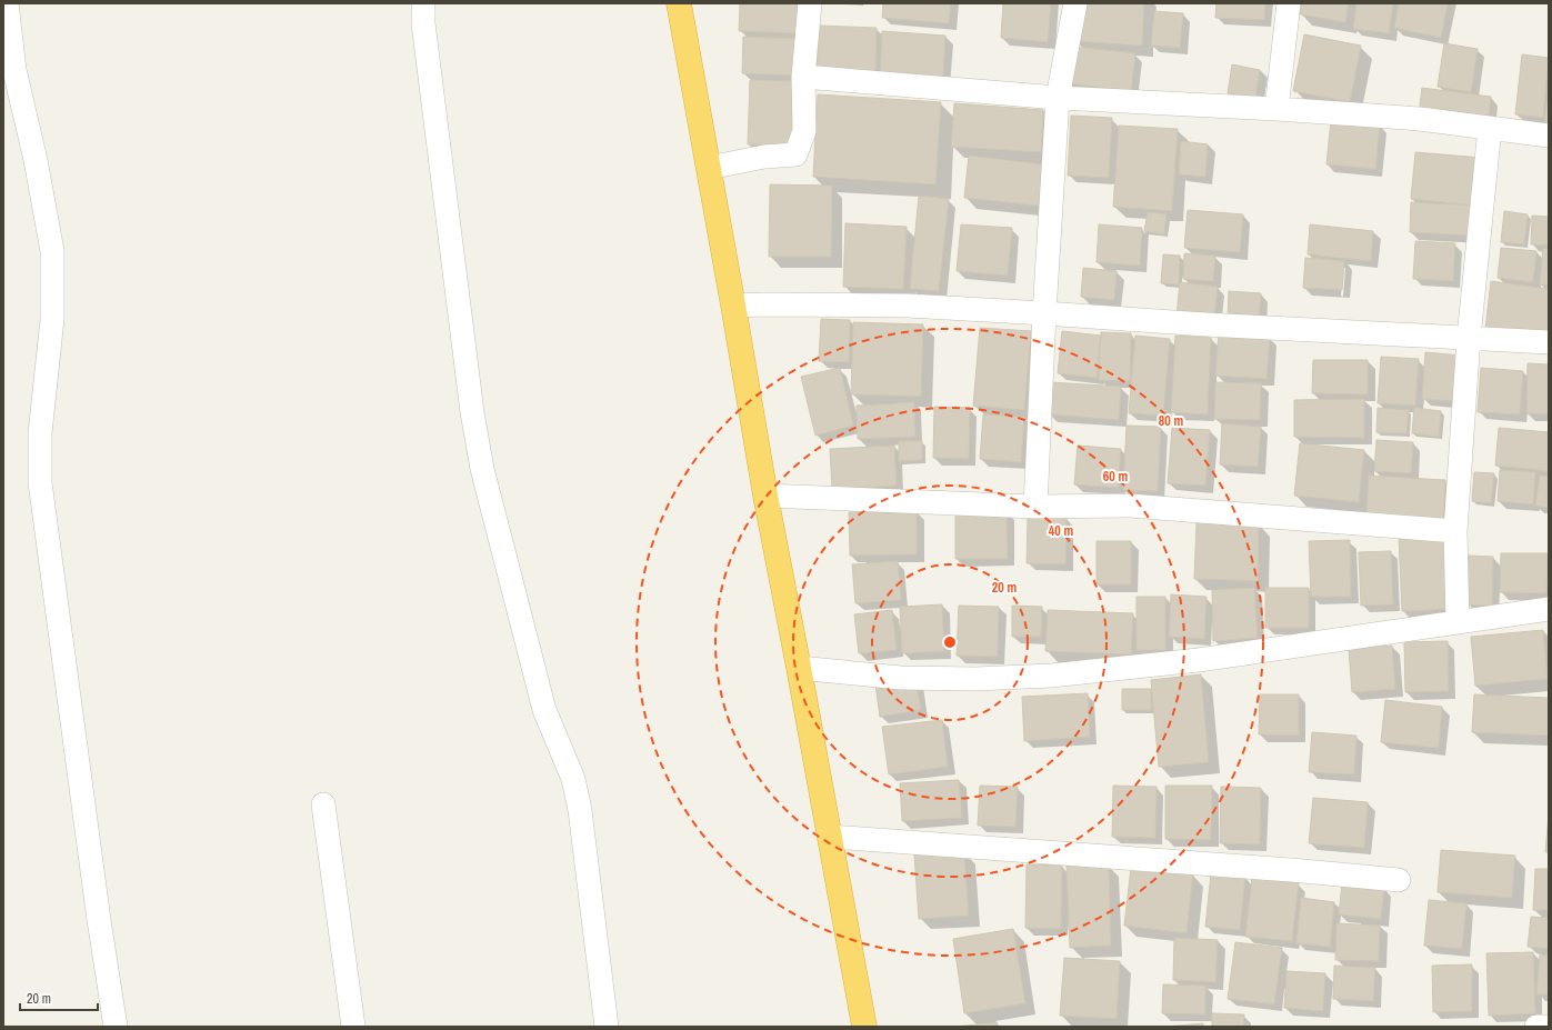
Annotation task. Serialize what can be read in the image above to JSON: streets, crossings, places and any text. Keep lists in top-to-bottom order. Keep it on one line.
{"scale_bar":"20 m","rings":["80 m","60 m","40 m","20 m"]}
